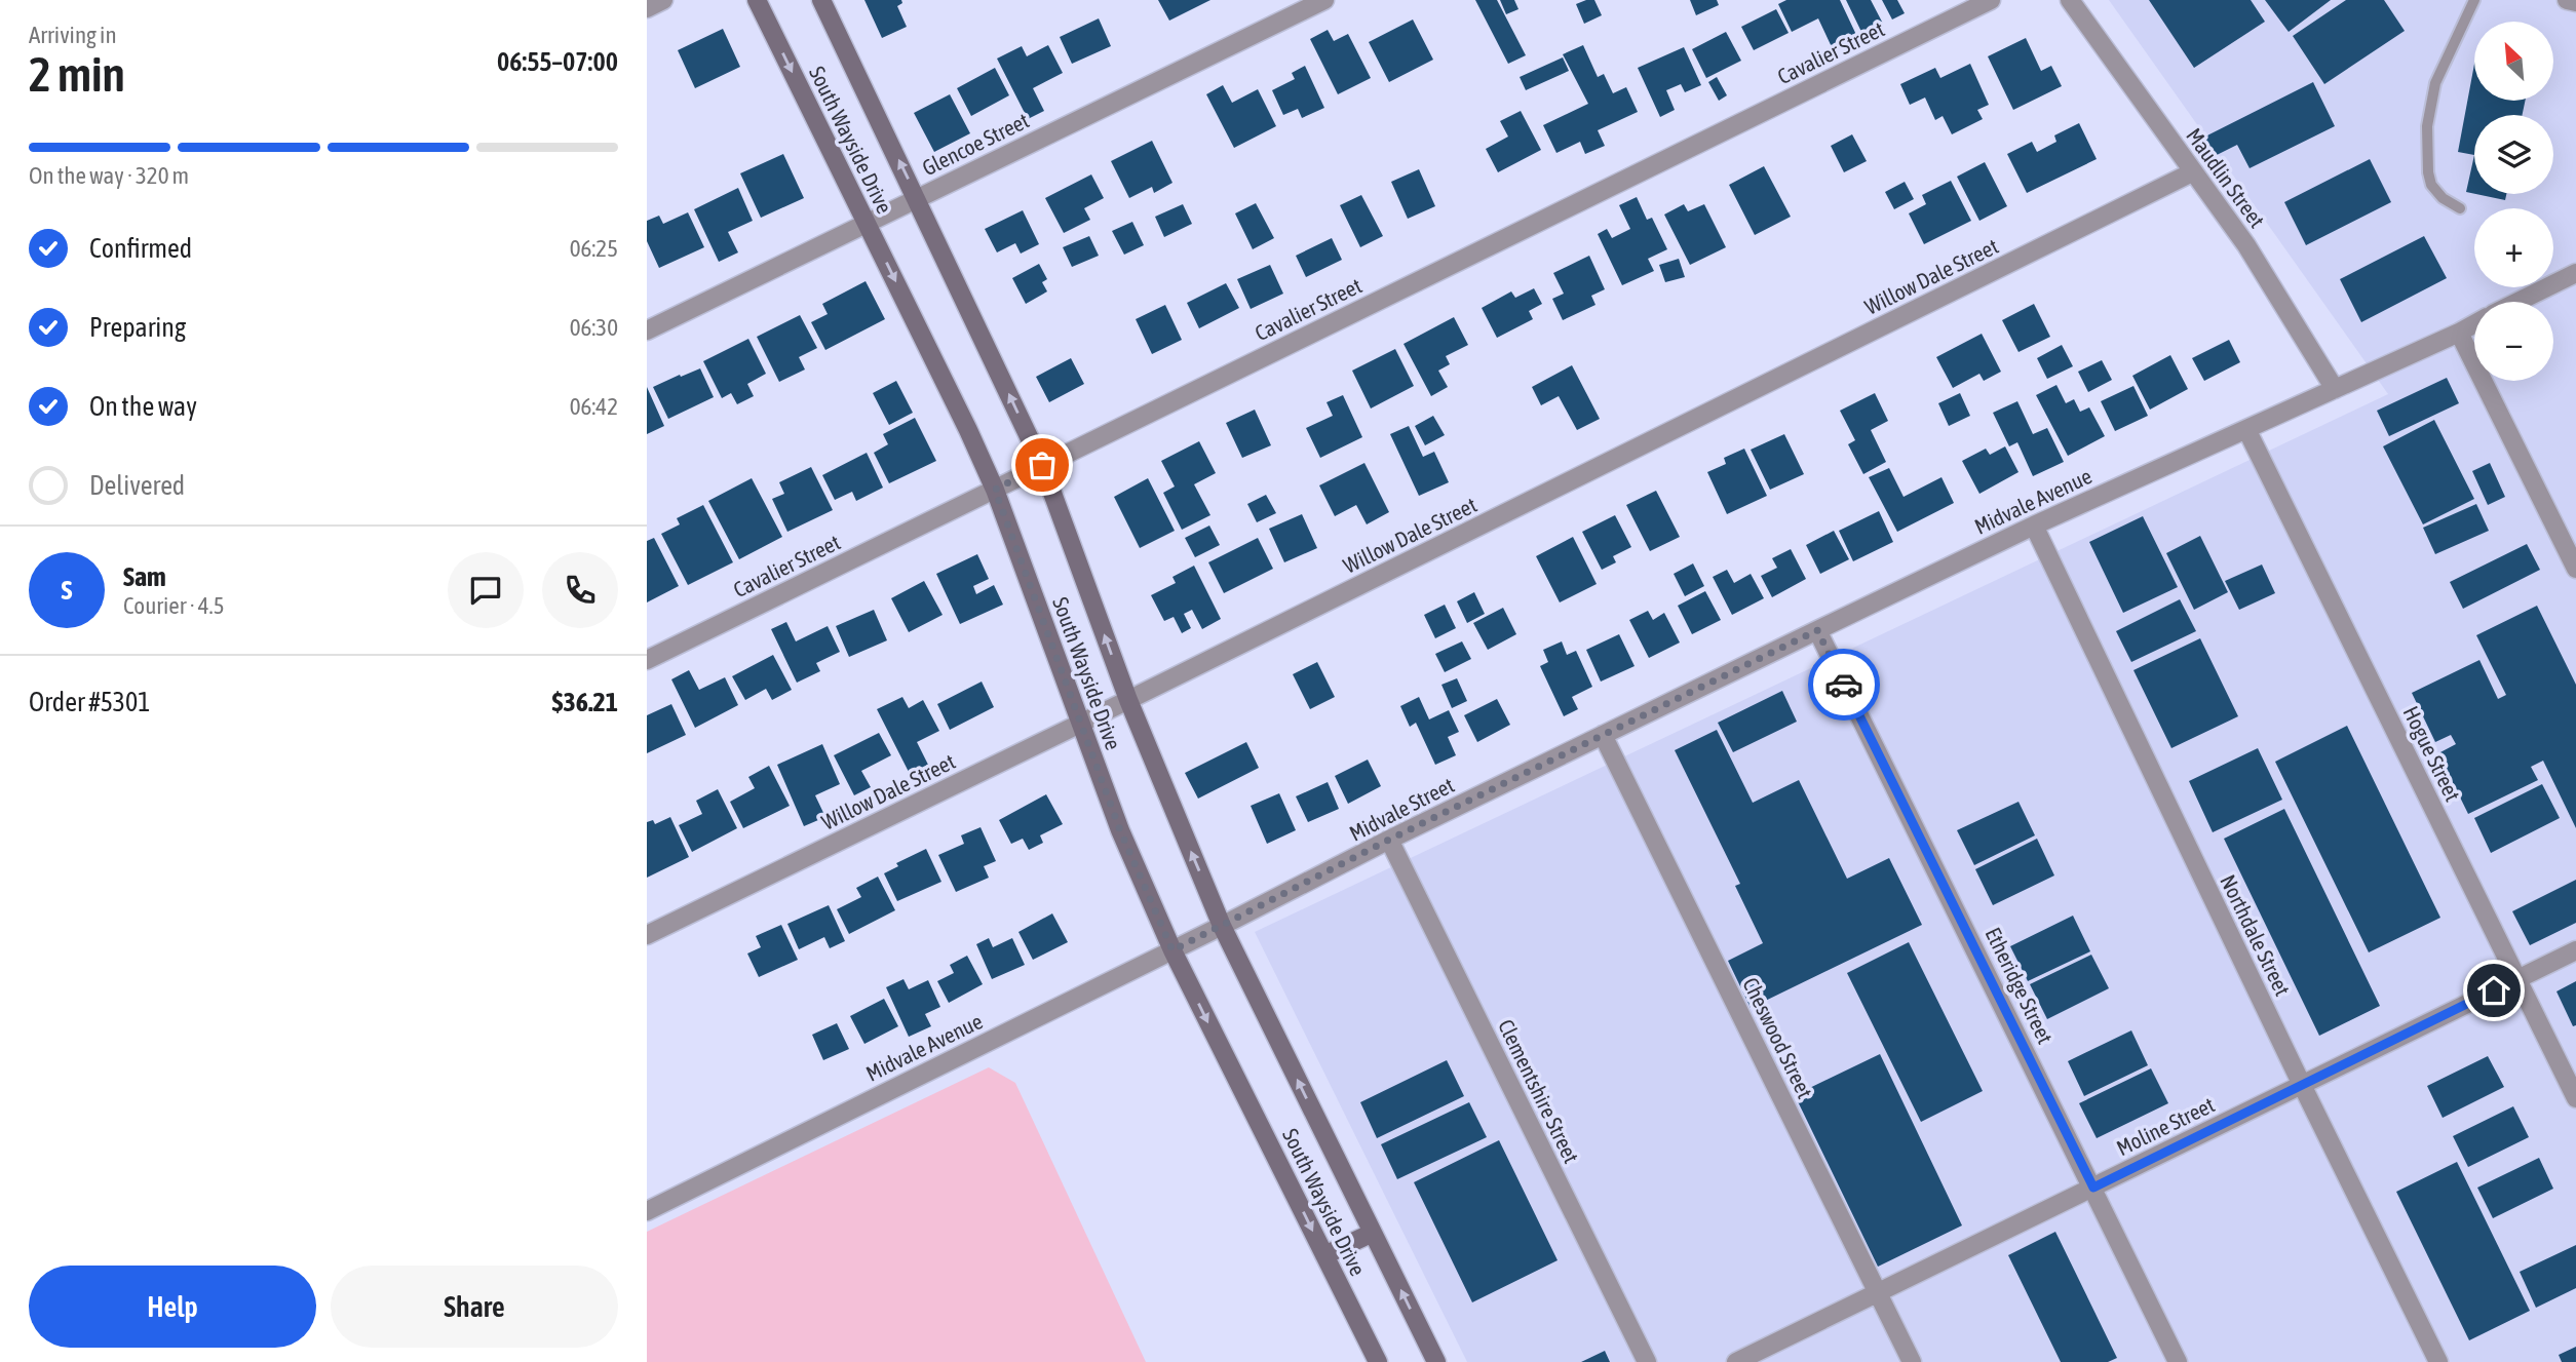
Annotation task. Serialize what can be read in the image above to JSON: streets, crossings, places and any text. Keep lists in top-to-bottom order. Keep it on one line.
{"streets":{"main road":["South Wayside Drive"],"street":["Cavalier Street","Glencoe Street","Maudlin Street","Willow Dale Street","Midvale Avenue","Hogue Street","Midvale Street","Northdale Street","Etheridge Street","Cheswood Street","Clementshire Street","Moline Street"]},"crossings":[["Cavalier Street","South Wayside Drive"],["South Wayside Drive","Glencoe Street"],["South Wayside Drive","Willow Dale Street"],["South Wayside Drive","Midvale Avenue"],["South Wayside Drive","Midvale Street"],["Maudlin Street","Willow Dale Street"],["Maudlin Street","Midvale Avenue"],["Midvale Avenue","Hogue Street"],["Midvale Avenue","Midvale Street"],["Midvale Avenue","Northdale Street"],["Midvale Avenue","Etheridge Street"],["Midvale Avenue","Cheswood Street"],["Hogue Street","Moline Street"],["Midvale Street","Cheswood Street"],["Midvale Street","Clementshire Street"],["Northdale Street","Moline Street"],["Etheridge Street","Moline Street"],["Cheswood Street","Moline Street"]],"north":"top left","page":{"heading":["2 min","Arriving in","06:55–07:00"],"panel":["Sam","Courier · 4.5","Order #5301","$36.21"],"map_buttons":["+","−"],"bar":"On the way · 320 m","list":[["Confirmed","06:25"],["Preparing","06:30"],["On the way","06:42"],"Delivered"],"round":"S","buttons":["Help","Share"]}}
